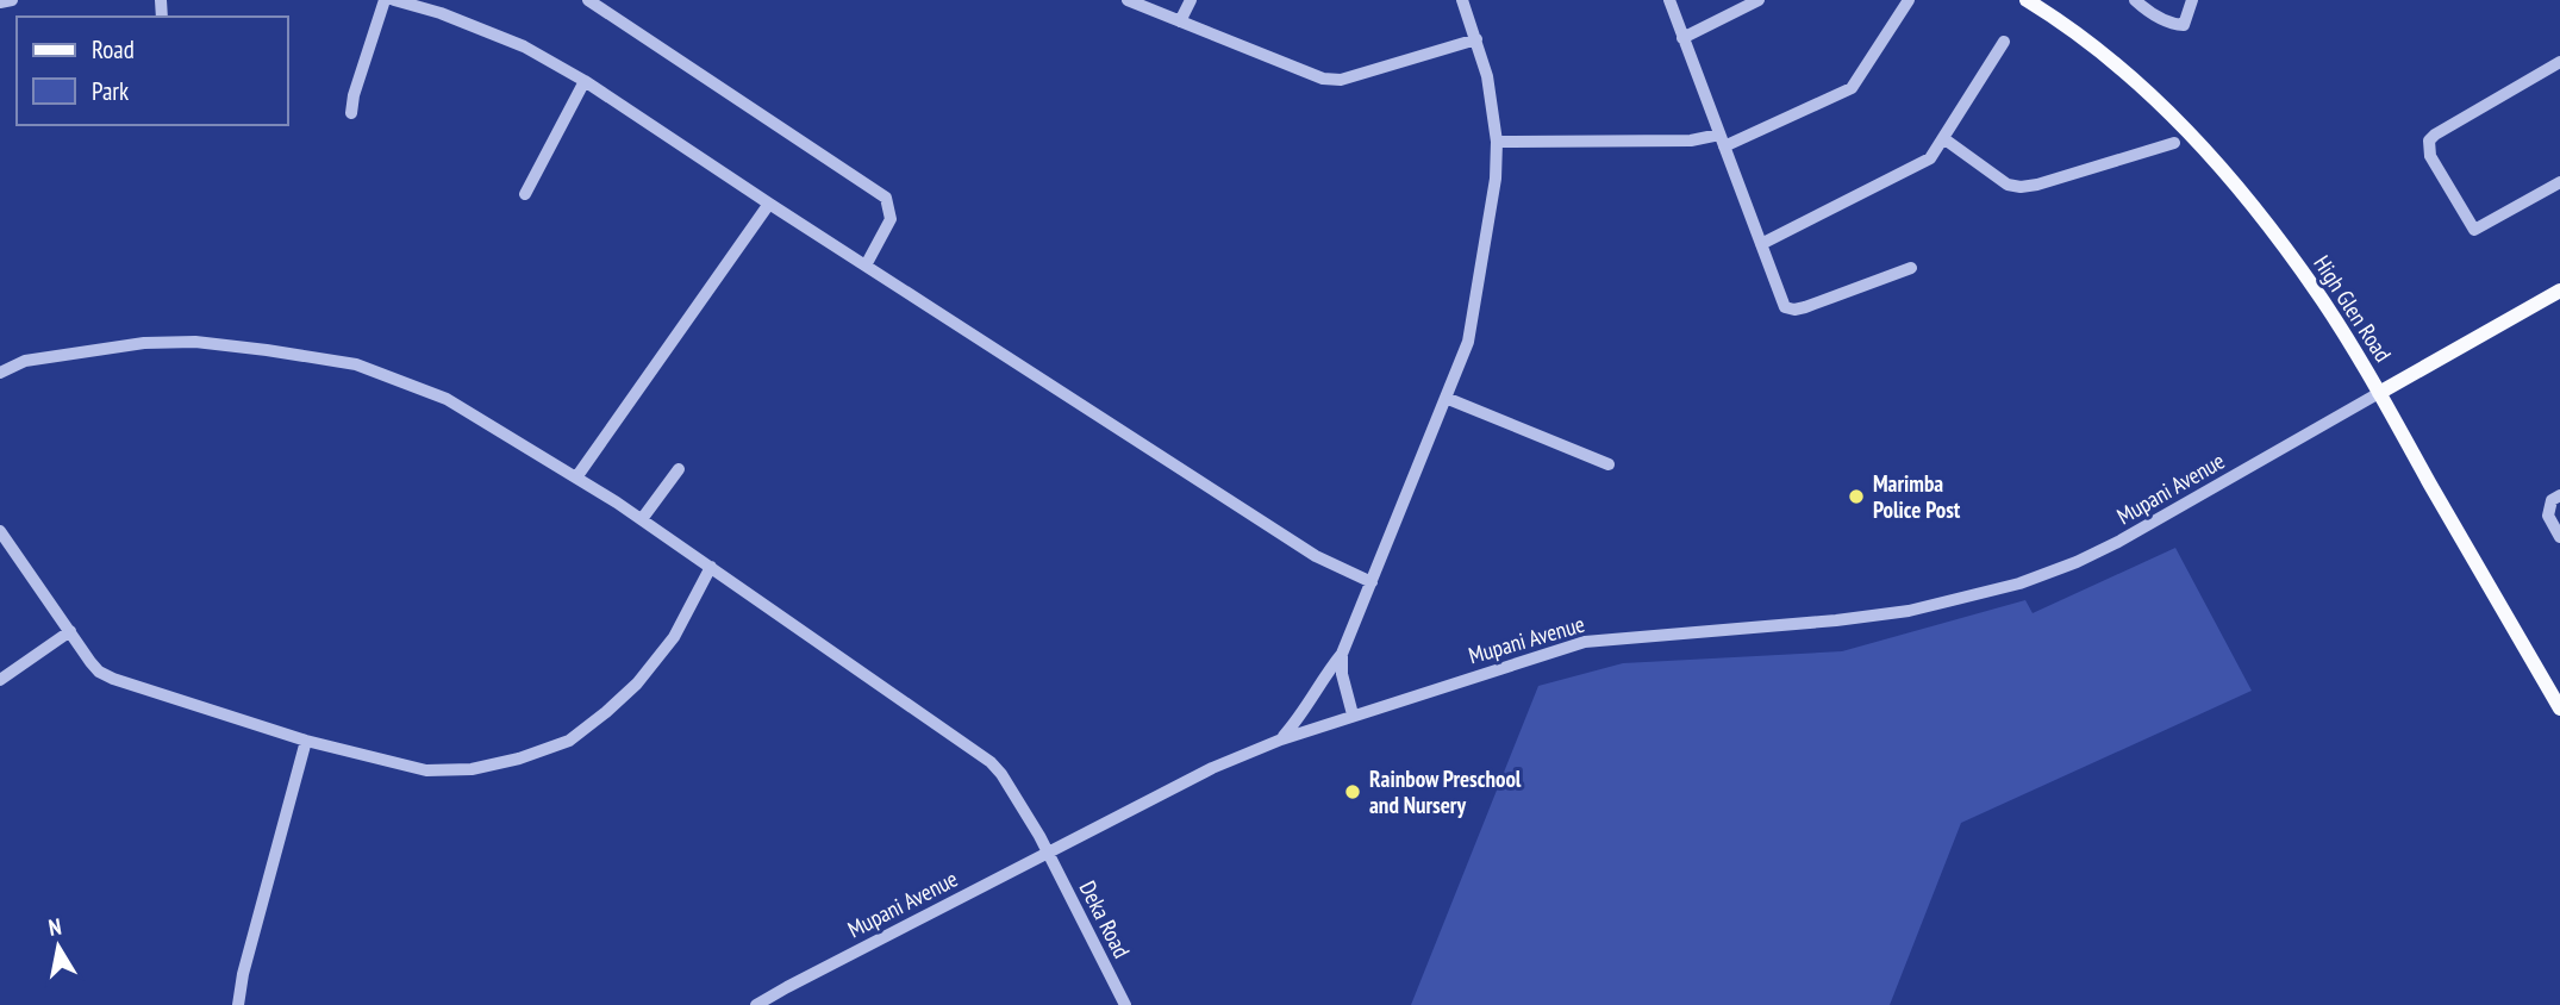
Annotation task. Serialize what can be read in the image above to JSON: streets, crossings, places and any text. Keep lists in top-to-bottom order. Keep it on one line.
{"streets":{"main road":["High Glen Road"],"street":["Mupani Avenue","Deka Road"]},"crossings":[["High Glen Road","Mupani Avenue"],["Mupani Avenue","Deka Road"]],"places":["Marimba Police Post","Rainbow Preschool and Nursery"],"legend":["Road","Park"],"north":"top"}
